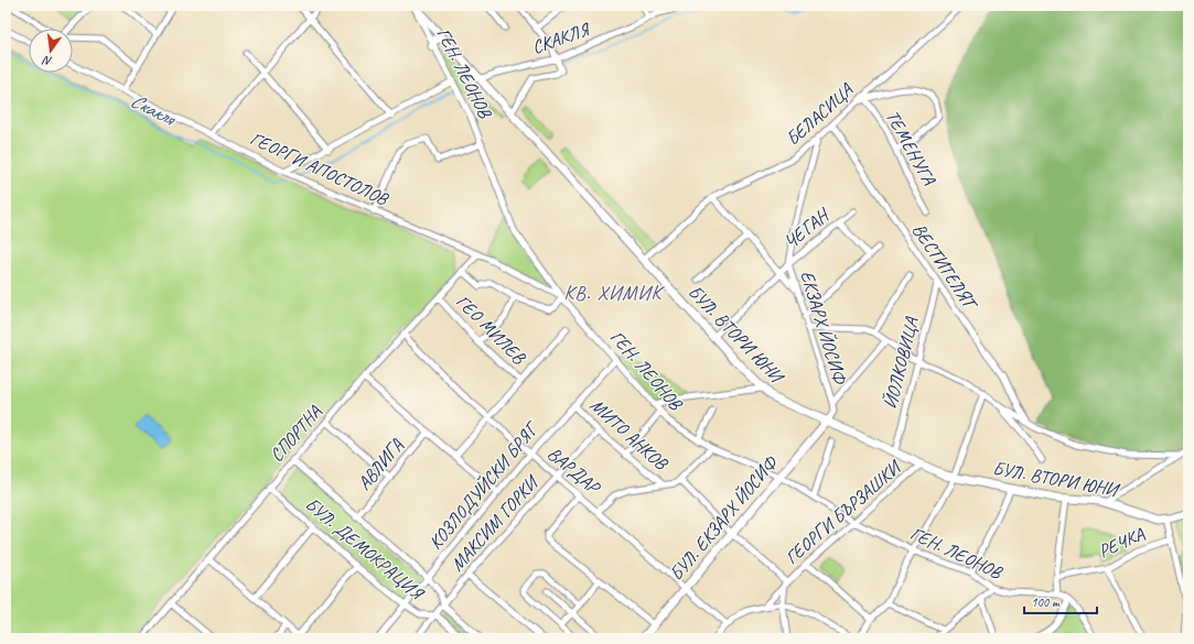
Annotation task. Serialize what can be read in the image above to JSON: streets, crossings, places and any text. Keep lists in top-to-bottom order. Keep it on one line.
{"streets":{"street":["СКАКЛЯ","ГЕН. ЛЕОНОВ","БЕЛАСИЦА","ТЕМЕНУГА","ГЕОРГИ АПОСТОЛОВ","ЧЕГАН","ВЕСТИТЕЛЯТ","ЕКЗАРХ ЙОСИФ","ГЕО МИЛЕВ","БУЛ. ВТОРИ ЮНИ","ЙОЛКОВИЦА","СПОРТНА","МИТО АНКОВ","АВЛИГА","ВАРДАР","КОЗЛОДУЙСКИ БРЯГ","ГЕОРГИ БЪРЗАШКИ","БУЛ. ЕКЗАРХ ЙОСИФ","МАКСИМ ГОРКИ","РЕЧКА","БУЛ. ДЕМОКРАЦИЯ"]},"crossings":[["СКАКЛЯ","БУЛ. ВТОРИ ЮНИ"],["ГЕН. ЛЕОНОВ","ГЕОРГИ АПОСТОЛОВ"],["ГЕН. ЛЕОНОВ","БУЛ. ВТОРИ ЮНИ"],["ГЕН. ЛЕОНОВ","КОЗЛОДУЙСКИ БРЯГ"],["ГЕН. ЛЕОНОВ","ГЕОРГИ БЪРЗАШКИ"],["ГЕН. ЛЕОНОВ","БУЛ. ЕКЗАРХ ЙОСИФ"],["БЕЛАСИЦА","ВЕСТИТЕЛЯТ"],["БЕЛАСИЦА","ЕКЗАРХ ЙОСИФ"],["БЕЛАСИЦА","БУЛ. ВТОРИ ЮНИ"],["ГЕОРГИ АПОСТОЛОВ","СПОРТНА"],["ЧЕГАН","ЕКЗАРХ ЙОСИФ"],["ЧЕГАН","БУЛ. ВТОРИ ЮНИ"],["ВЕСТИТЕЛЯТ","ЙОЛКОВИЦА"],["ЕКЗАРХ ЙОСИФ","БУЛ. ВТОРИ ЮНИ"],["ЕКЗАРХ ЙОСИФ","БУЛ. ЕКЗАРХ ЙОСИФ"],["ГЕО МИЛЕВ","СПОРТНА"],["БУЛ. ВТОРИ ЮНИ","ЙОЛКОВИЦА"],["БУЛ. ВТОРИ ЮНИ","ГЕОРГИ БЪРЗАШКИ"],["БУЛ. ВТОРИ ЮНИ","БУЛ. ЕКЗАРХ ЙОСИФ"],["СПОРТНА","ВАРДАР"],["СПОРТНА","БУЛ. ДЕМОКРАЦИЯ"],["МИТО АНКОВ","КОЗЛОДУЙСКИ БРЯГ"],["МИТО АНКОВ","МАКСИМ ГОРКИ"],["АВЛИГА","БУЛ. ДЕМОКРАЦИЯ"],["ВАРДАР","КОЗЛОДУЙСКИ БРЯГ"],["ВАРДАР","БУЛ. ЕКЗАРХ ЙОСИФ"],["ВАРДАР","МАКСИМ ГОРКИ"],["КОЗЛОДУЙСКИ БРЯГ","БУЛ. ДЕМОКРАЦИЯ"],["МАКСИМ ГОРКИ","БУЛ. ДЕМОКРАЦИЯ"]],"districts":["КВ. ХИМИК"],"water":["Скакля"],"scale_bar":"100 m","north":"bottom"}
